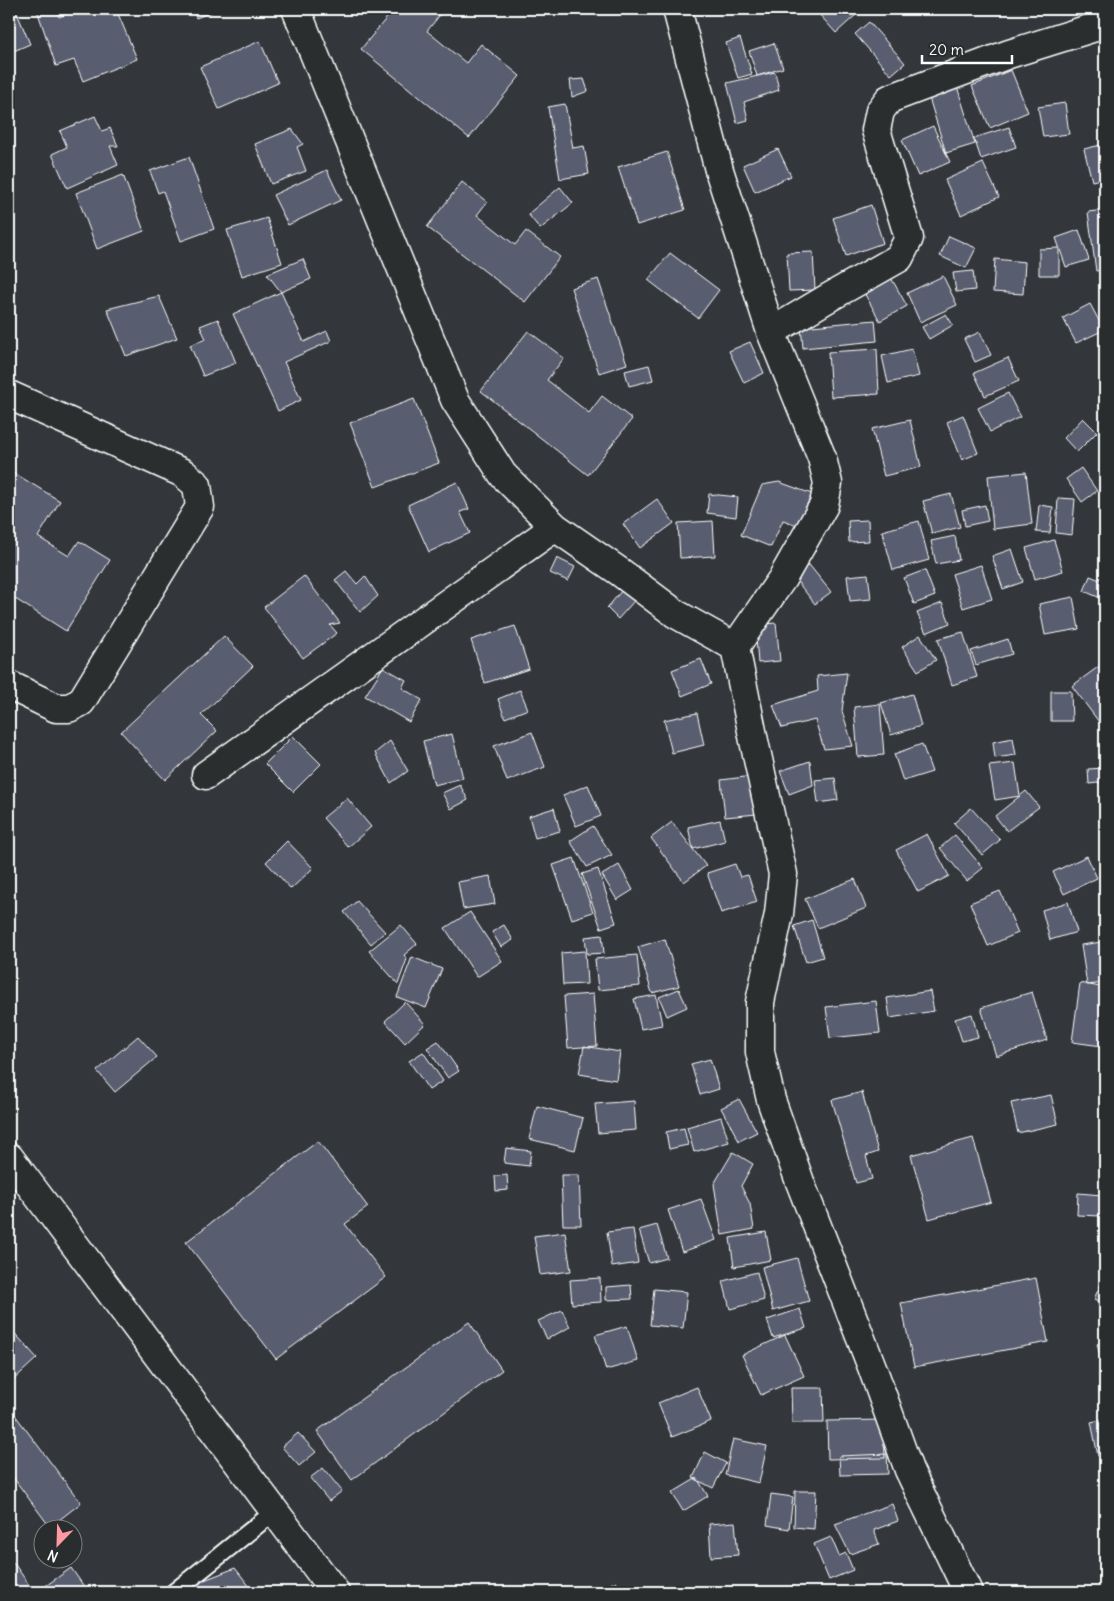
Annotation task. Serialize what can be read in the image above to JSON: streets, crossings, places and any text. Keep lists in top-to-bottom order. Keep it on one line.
{"scale_bar":"20 m","north":"bottom left"}
